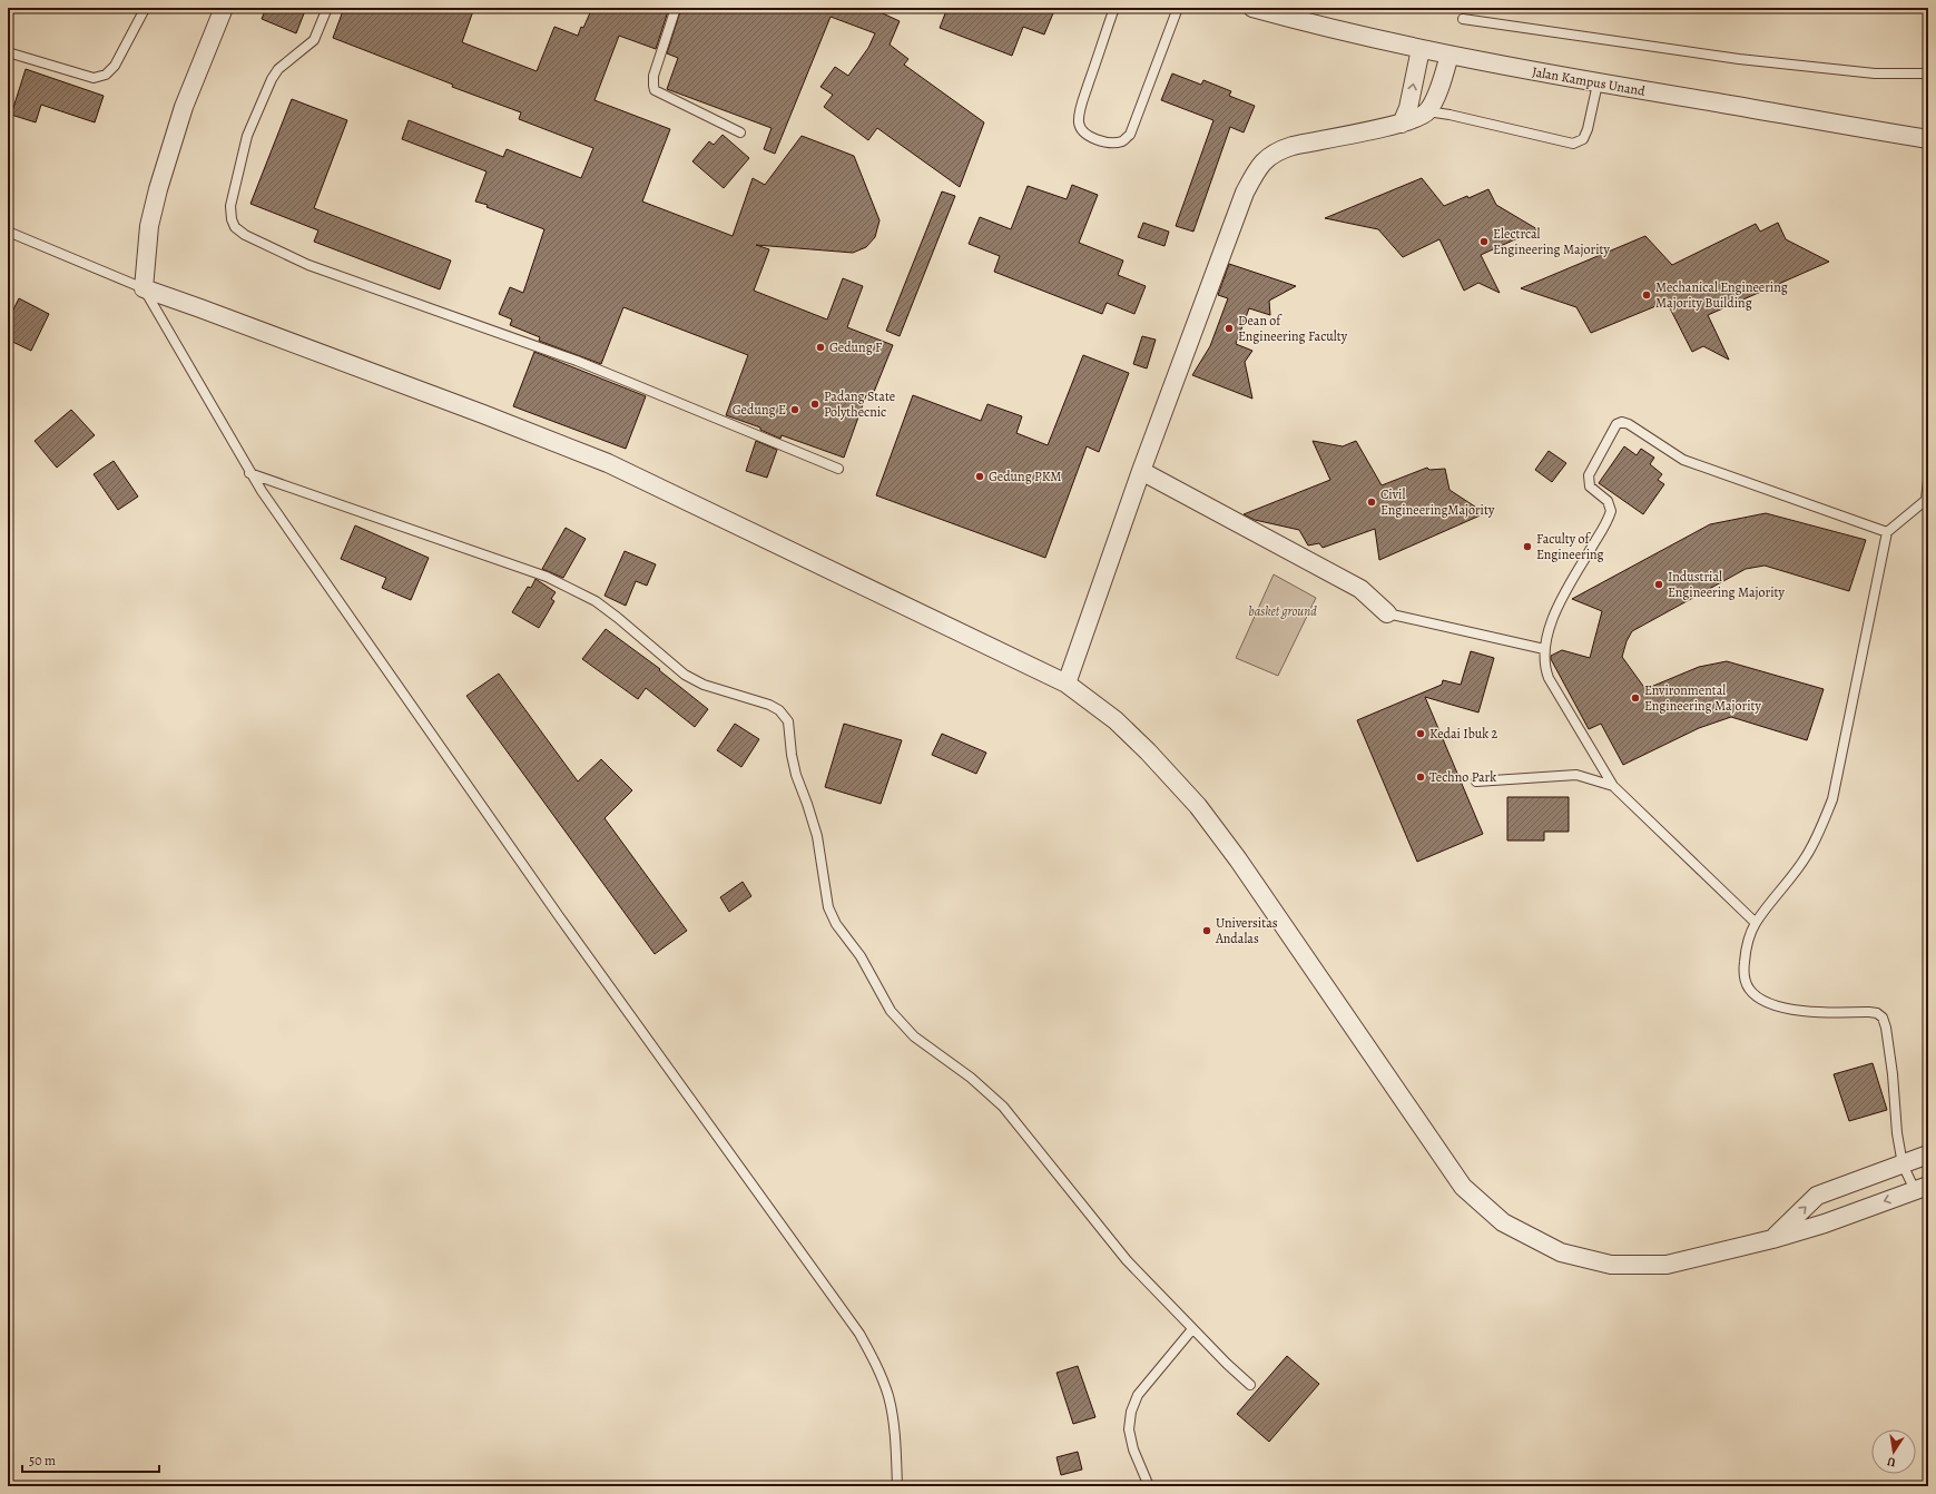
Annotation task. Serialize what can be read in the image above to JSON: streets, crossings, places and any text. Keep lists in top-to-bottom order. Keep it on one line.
{"streets":{"street":["Jalan Kampus Unand"]},"parks":["basket ground"],"places":["Electrcal Engineering Majority","Mechanical Engineering Majority Building","Dean of Engineering Faculty","Gedung F","Padang State Polythecnic","Gedung E","Gedung PKM","Civil EngineeringMajority","Faculty of Engineering","Industrial Engineering Majority","Environmental Engineering Majority","Kedai Ibuk 2","Techno Park","Universitas Andalas"],"scale_bar":"50 m","north":"bottom"}
